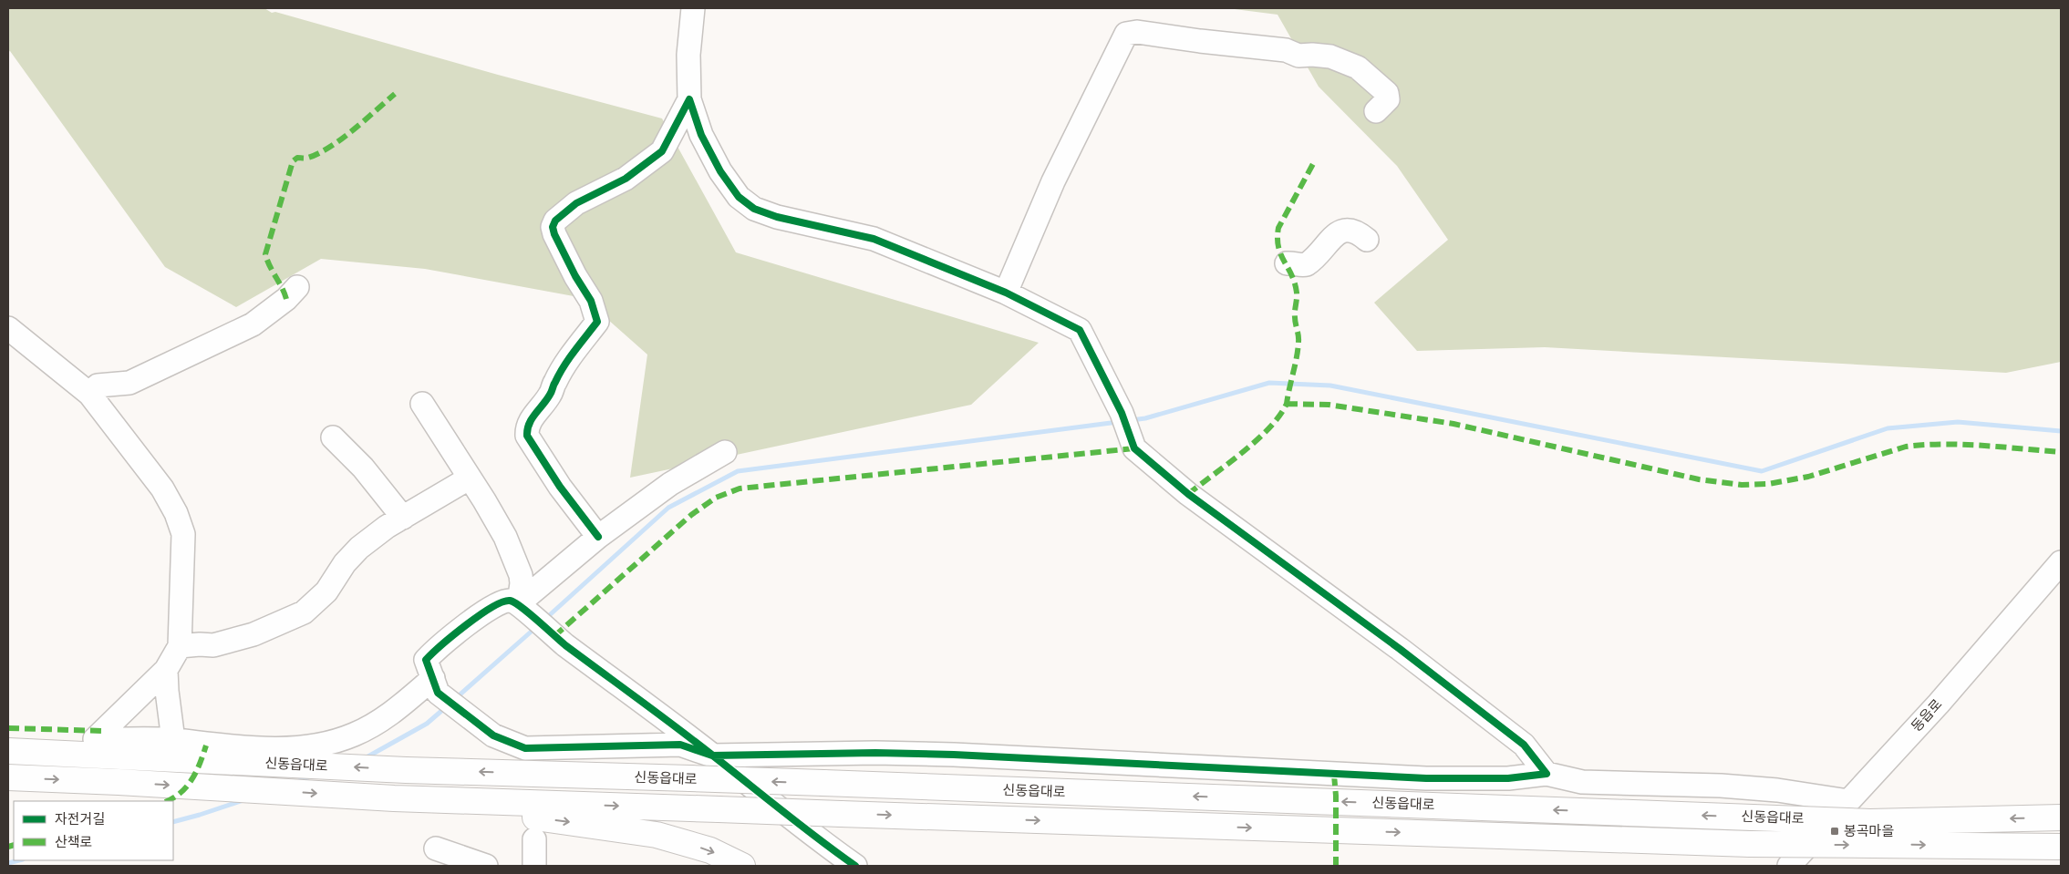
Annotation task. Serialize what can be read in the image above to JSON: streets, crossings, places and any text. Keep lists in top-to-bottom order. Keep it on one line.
{"streets":{"main road":["신동읍대로"],"street":["동읍로"]},"places":{"transit":["봉곡마을"]},"legend":["자전거길","산책로"]}
